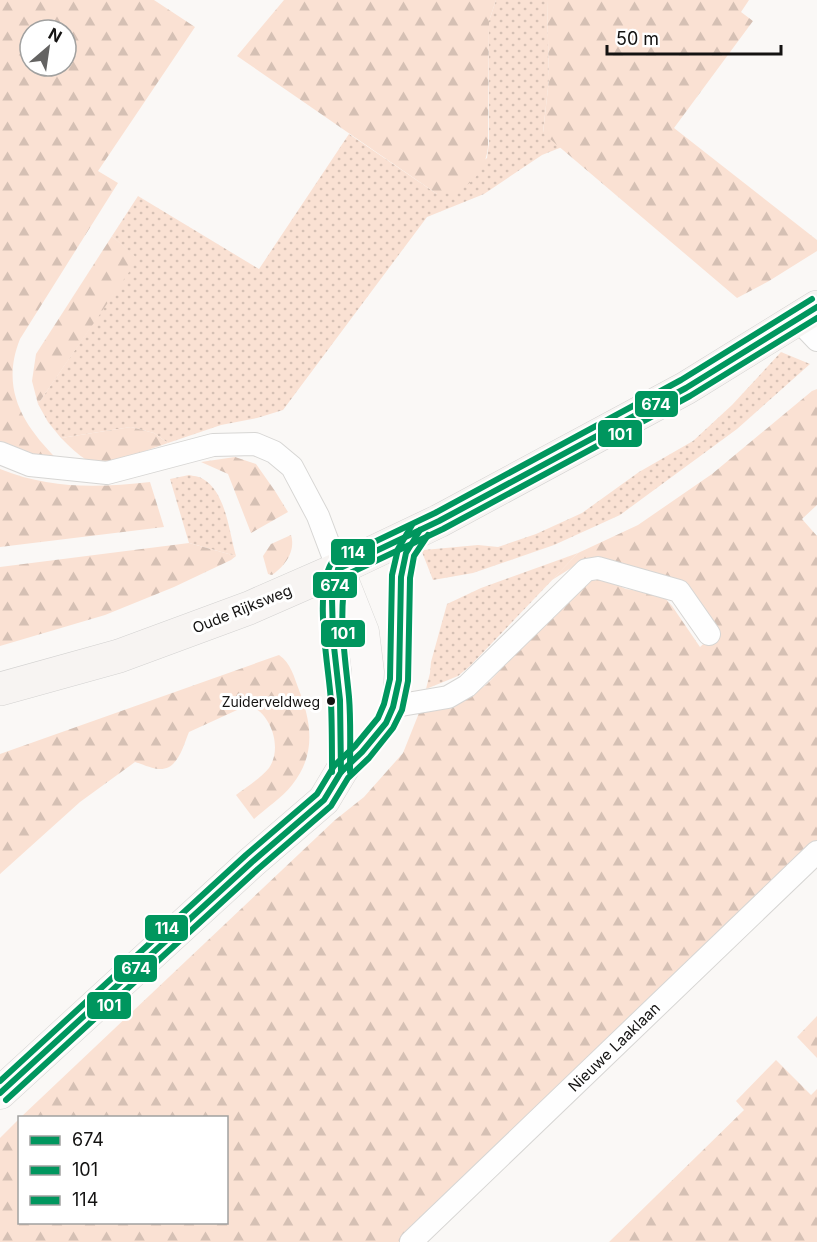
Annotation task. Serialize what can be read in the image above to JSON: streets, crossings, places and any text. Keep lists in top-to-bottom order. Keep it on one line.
{"streets":{"main road":["Oude Rijksweg"],"street":["Nieuwe Laaklaan"]},"places":["Zuiderveldweg"],"lines":["transit line 114","transit line 674","transit line 101"],"legend":["674","101","114"],"scale_bar":"50 m","north":"top right"}
